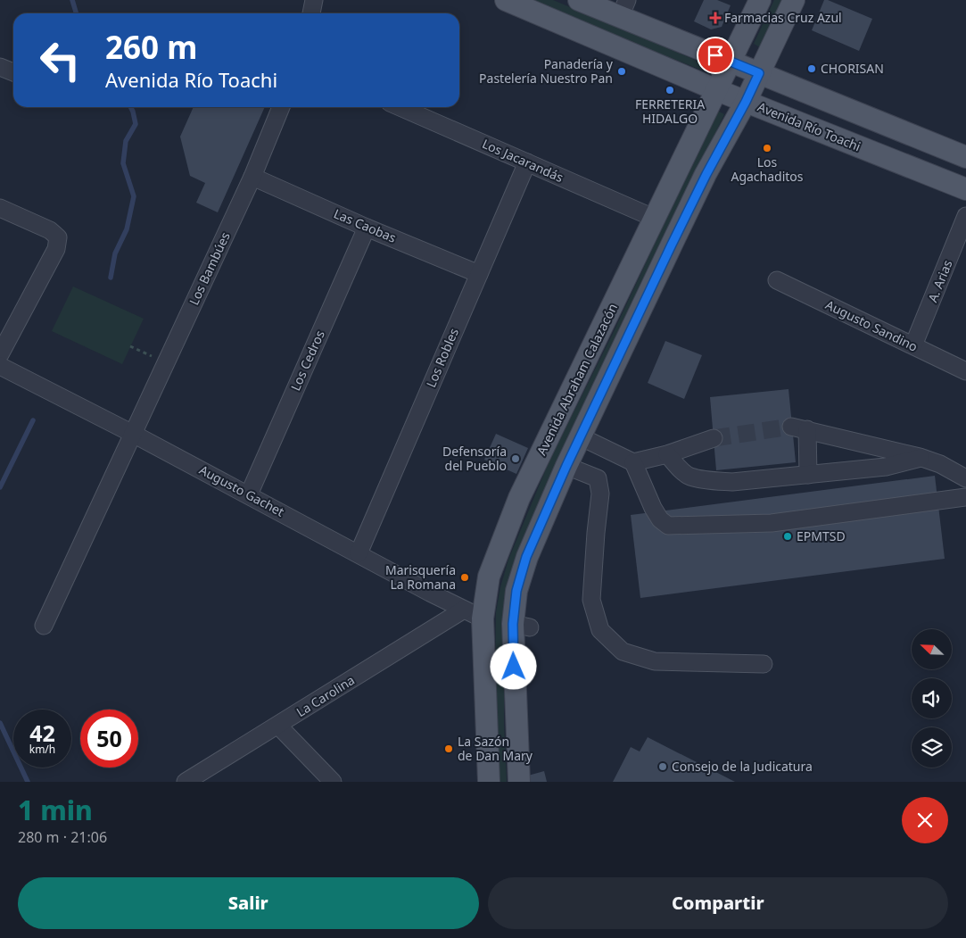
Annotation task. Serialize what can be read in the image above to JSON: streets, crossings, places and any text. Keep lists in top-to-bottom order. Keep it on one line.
{"streets":{"main road":["Avenida Río Toachi","Avenida Abraham Calazacón"],"street":["Los Jacarandás","Las Caobas","Los Bambúes","A. Arias","Augusto Sandino","Los Robles","Los Cedros","Augusto Gachet","La Carolina"]},"crossings":[["Avenida Río Toachi","Avenida Abraham Calazacón"],["Los Jacarandás","Los Robles"],["Los Jacarandás","Avenida Abraham Calazacón"],["Las Caobas","Los Bambúes"],["Las Caobas","Los Robles"],["Las Caobas","Los Cedros"],["Los Bambúes","Augusto Gachet"],["A. Arias","Augusto Sandino"],["Los Robles","Augusto Gachet"],["Los Cedros","Augusto Gachet"],["Avenida Abraham Calazacón","Augusto Gachet"],["Avenida Abraham Calazacón","La Carolina"],["Augusto Gachet","La Carolina"]],"places":{"health":["Farmacias Cruz Azul"],"other":["CHORISAN","Panadería y Pastelería Nuestro Pan","FERRETERIA HIDALGO","Los Agachaditos","Defensoría del Pueblo","EPMTSD","Marisquería La Romana","La Sazón de Dan Mary","Consejo de la Judicatura"]},"north":"top left","page":{"turn":["260 m","Avenida Río Toachi"],"speed":"42 km/h","limit":"50","heading":["1 min","280 m · 21:06"],"buttons":["Salir","Compartir"]}}
